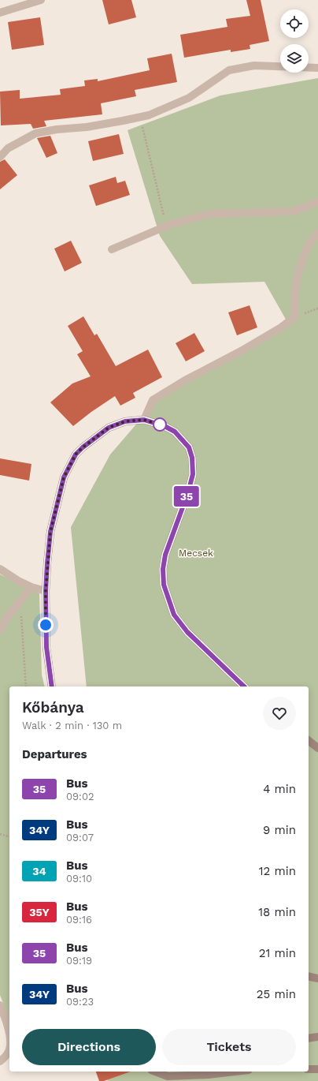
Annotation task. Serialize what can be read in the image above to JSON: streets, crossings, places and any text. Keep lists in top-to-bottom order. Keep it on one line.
{"parks":["Mecsek"],"lines":["bus line 35"],"page":{"on_map":"35","heading":[["Kőbánya","Walk · 2 min · 130 m"],"Departures"],"list":[{"mark":"35","name":"Bus","note":"09:02","value":"4 min"},{"mark":"34Y","name":"Bus","note":"09:07","value":"9 min"},{"mark":"34","name":"Bus","note":"09:10","value":"12 min"},{"mark":"35Y","name":"Bus","note":"09:16","value":"18 min"},{"mark":"35","name":"Bus","note":"09:19","value":"21 min"},{"mark":"34Y","name":"Bus","note":"09:23","value":"25 min"}],"buttons":["Directions","Tickets"]}}
